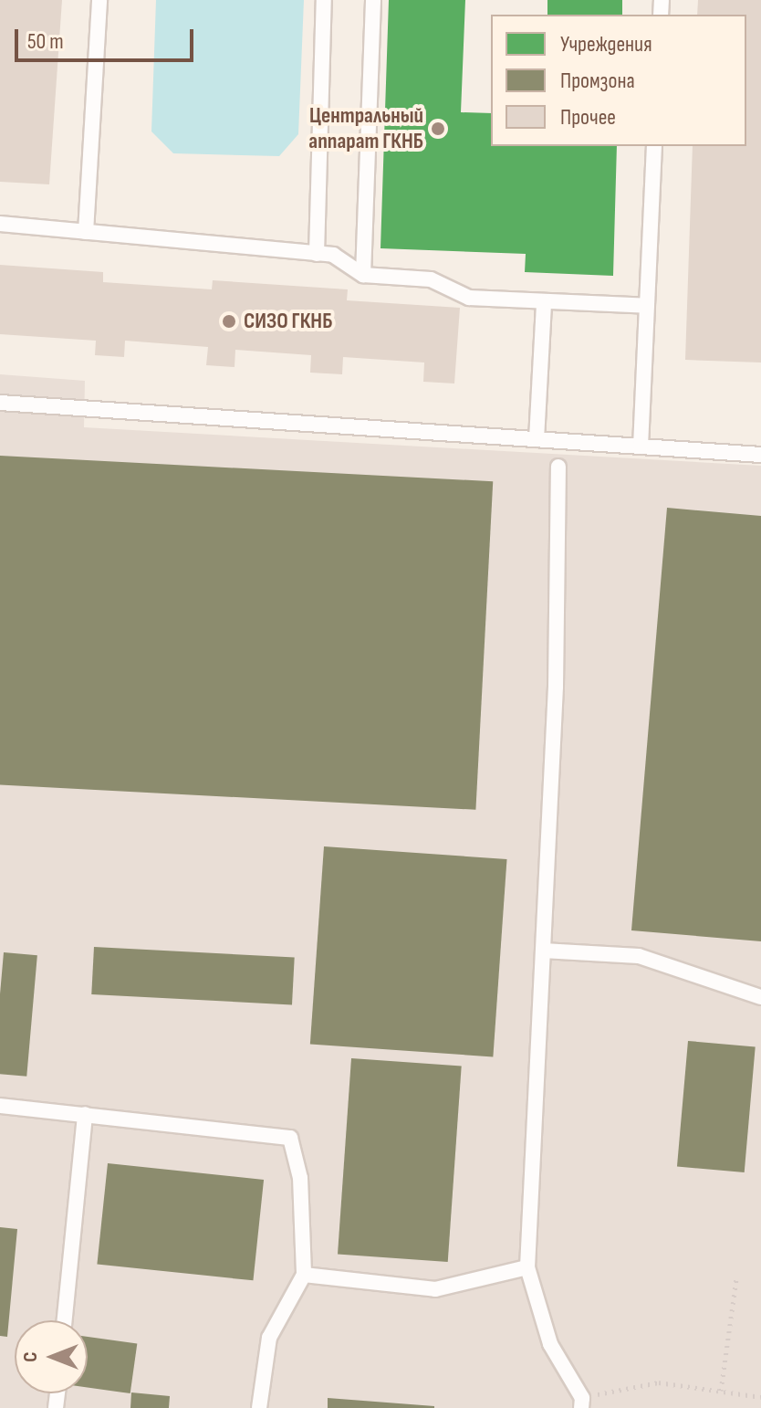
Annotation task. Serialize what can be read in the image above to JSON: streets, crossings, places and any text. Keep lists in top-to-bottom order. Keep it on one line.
{"places":["Центральный аппарат ГКНБ","СИЗО ГКНБ"],"legend":["Учреждения","Промзона","Прочее"],"scale_bar":"50 m","north":"left"}
